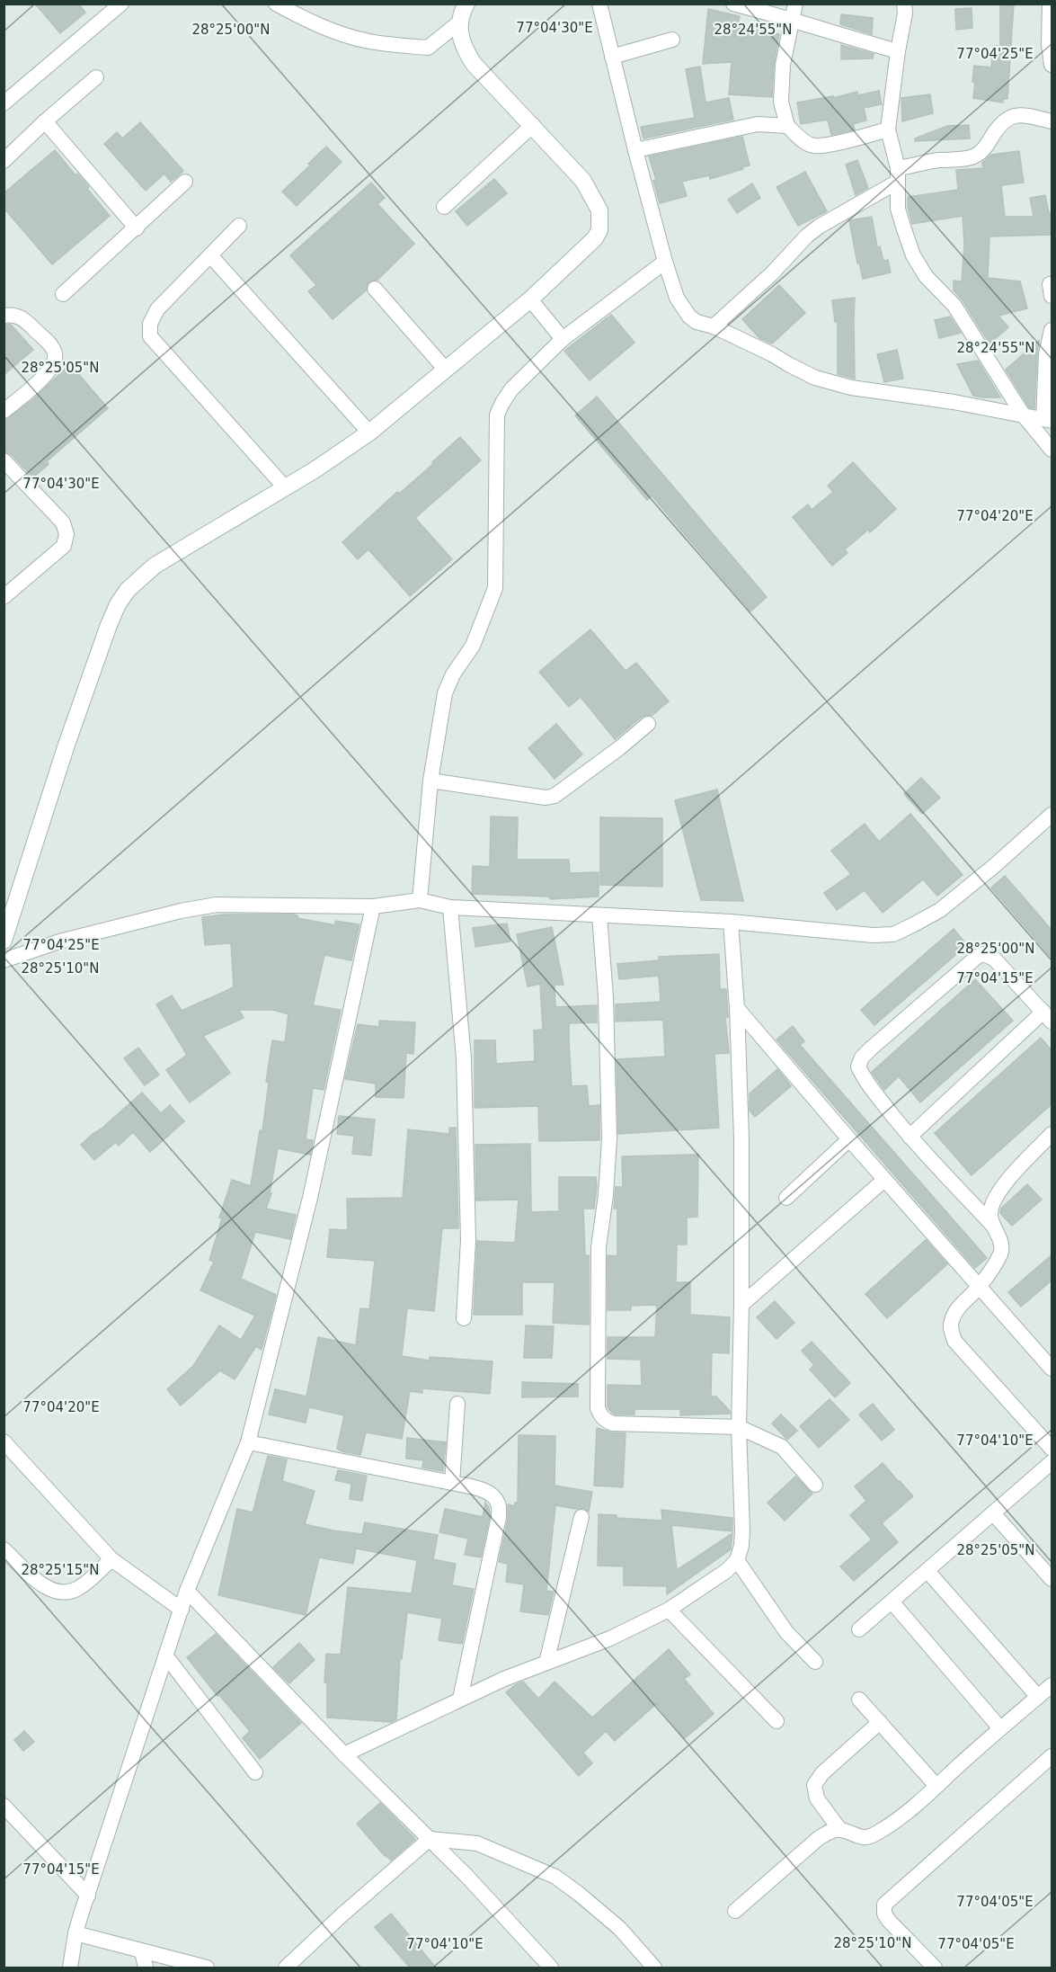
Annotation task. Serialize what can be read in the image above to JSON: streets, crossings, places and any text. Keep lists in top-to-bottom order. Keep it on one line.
{"coordinates":["77°04'30\"E","28°25'00\"N","28°24'55\"N","77°04'25\"E","28°25'05\"N","77°04'20\"E","28°25'10\"N","77°04'15\"E","77°04'10\"E","28°25'15\"N","77°04'05\"E"]}
